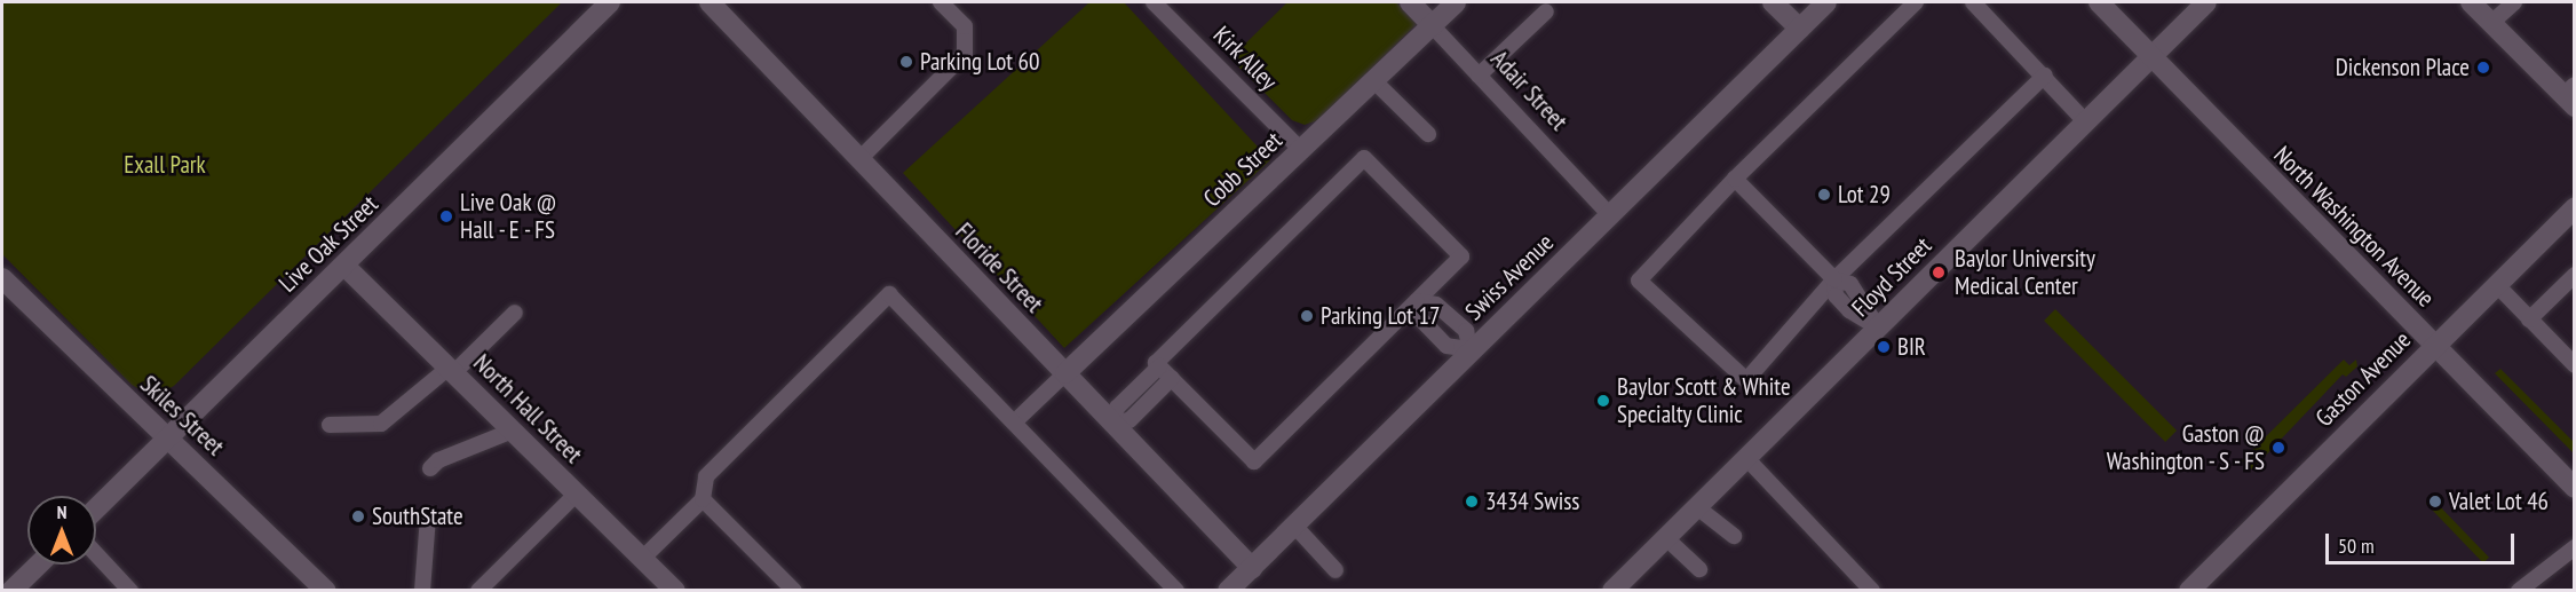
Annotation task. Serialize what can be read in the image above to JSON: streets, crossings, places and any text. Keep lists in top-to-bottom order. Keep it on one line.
{"streets":{"street":["Adair Street","Cobb Street","North Washington Avenue","Live Oak Street","Floride Street","Swiss Avenue","Floyd Street","Gaston Avenue","North Hall Street","Skiles Street"],"lane":["Kirk Alley"]},"crossings":[["Kirk Alley","Cobb Street"],["Adair Street","Cobb Street"],["Adair Street","Swiss Avenue"],["Cobb Street","Floride Street"],["North Washington Avenue","Floyd Street"],["North Washington Avenue","Gaston Avenue"],["Live Oak Street","North Hall Street"],["Live Oak Street","Skiles Street"],["Floride Street","Swiss Avenue"]],"parks":["Exall Park"],"places":["Parking Lot 60","Dickenson Place","Lot 29","Live Oak @ Hall - E - FS","Baylor University Medical Center","Parking Lot 17","BIR","Baylor Scott & White Specialty Clinic","Gaston @ Washington - S - FS","3434 Swiss","Valet Lot 46","SouthState"],"scale_bar":"50 m","north":"top"}
